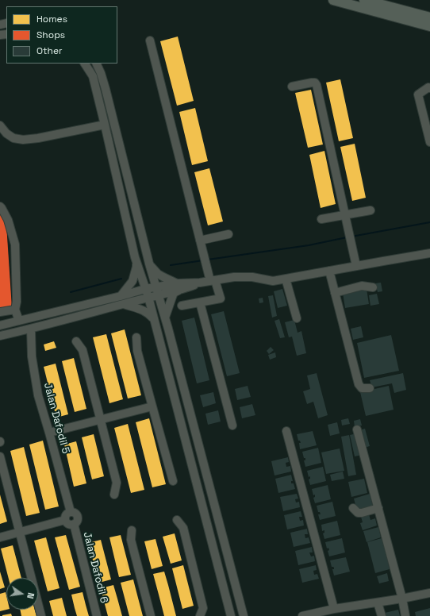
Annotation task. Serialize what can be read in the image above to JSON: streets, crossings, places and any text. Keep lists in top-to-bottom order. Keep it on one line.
{"streets":{"street":["Jalan Dafodil 5","Jalan Dafodil 6"]},"crossings":[["Jalan Dafodil 5","Jalan Dafodil 6"]],"legend":["Homes","Shops","Other"],"north":"right"}
